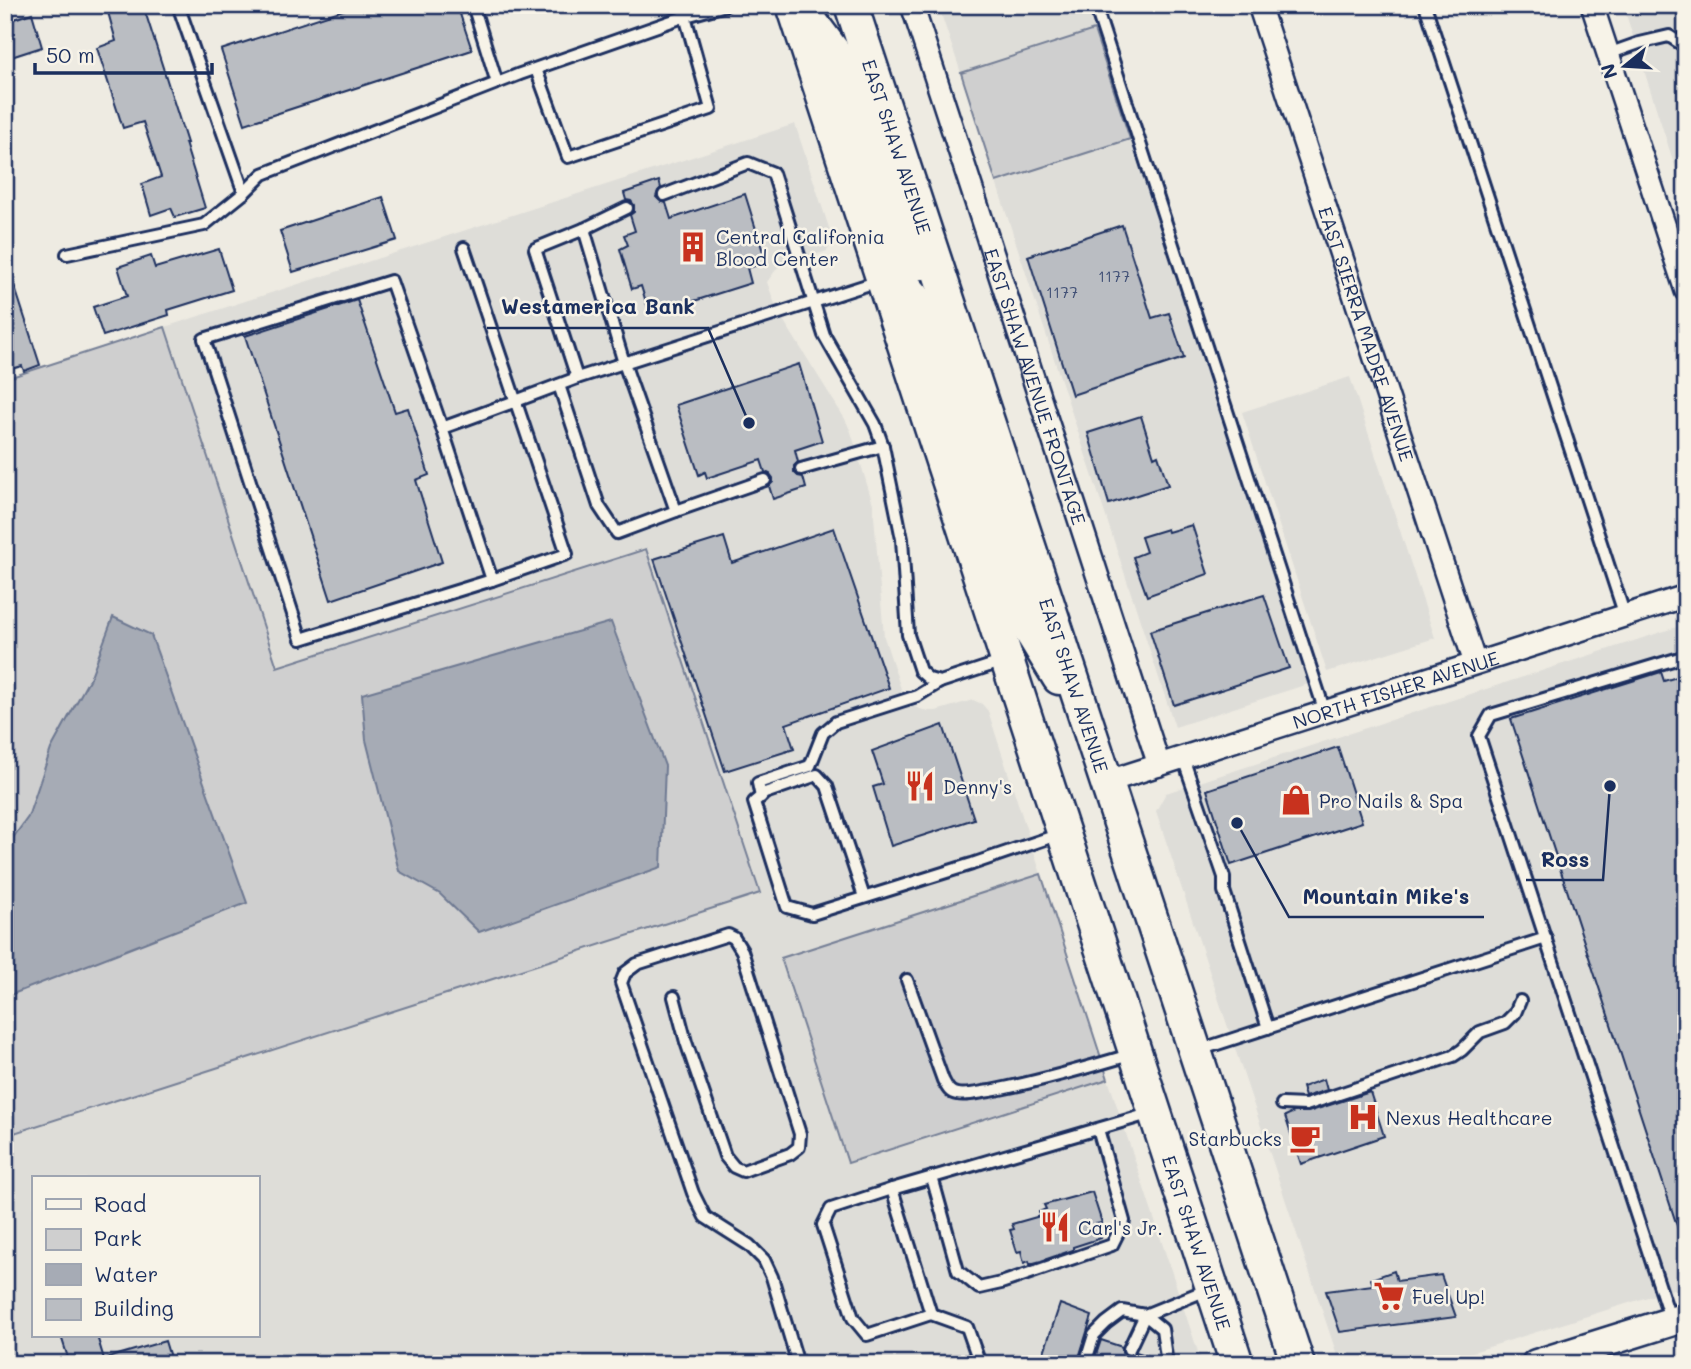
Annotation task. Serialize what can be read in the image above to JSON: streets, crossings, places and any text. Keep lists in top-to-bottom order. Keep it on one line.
{"streets":{"main road":["EAST SHAW AVENUE"],"street":["EAST SIERRA MADRE AVENUE","EAST SHAW AVENUE FRONTAGE","NORTH FISHER AVENUE"]},"crossings":[["EAST SHAW AVENUE","NORTH FISHER AVENUE"],["EAST SIERRA MADRE AVENUE","NORTH FISHER AVENUE"],["EAST SHAW AVENUE FRONTAGE","NORTH FISHER AVENUE"]],"places":{"building":["Central California Blood Center"],"other":["Westamerica Bank","Ross","Mountain Mike's"],"restaurant":["Denny's","Carl's Jr."],"shop":["Pro Nails & Spa"],"hospital":["Nexus Healthcare"],"cafe":["Starbucks"],"supermarket":["Fuel Up!"]},"house_numbers":["1177","1177"],"legend":["Road","Park","Water","Building"],"scale_bar":"50 m","north":"left"}
